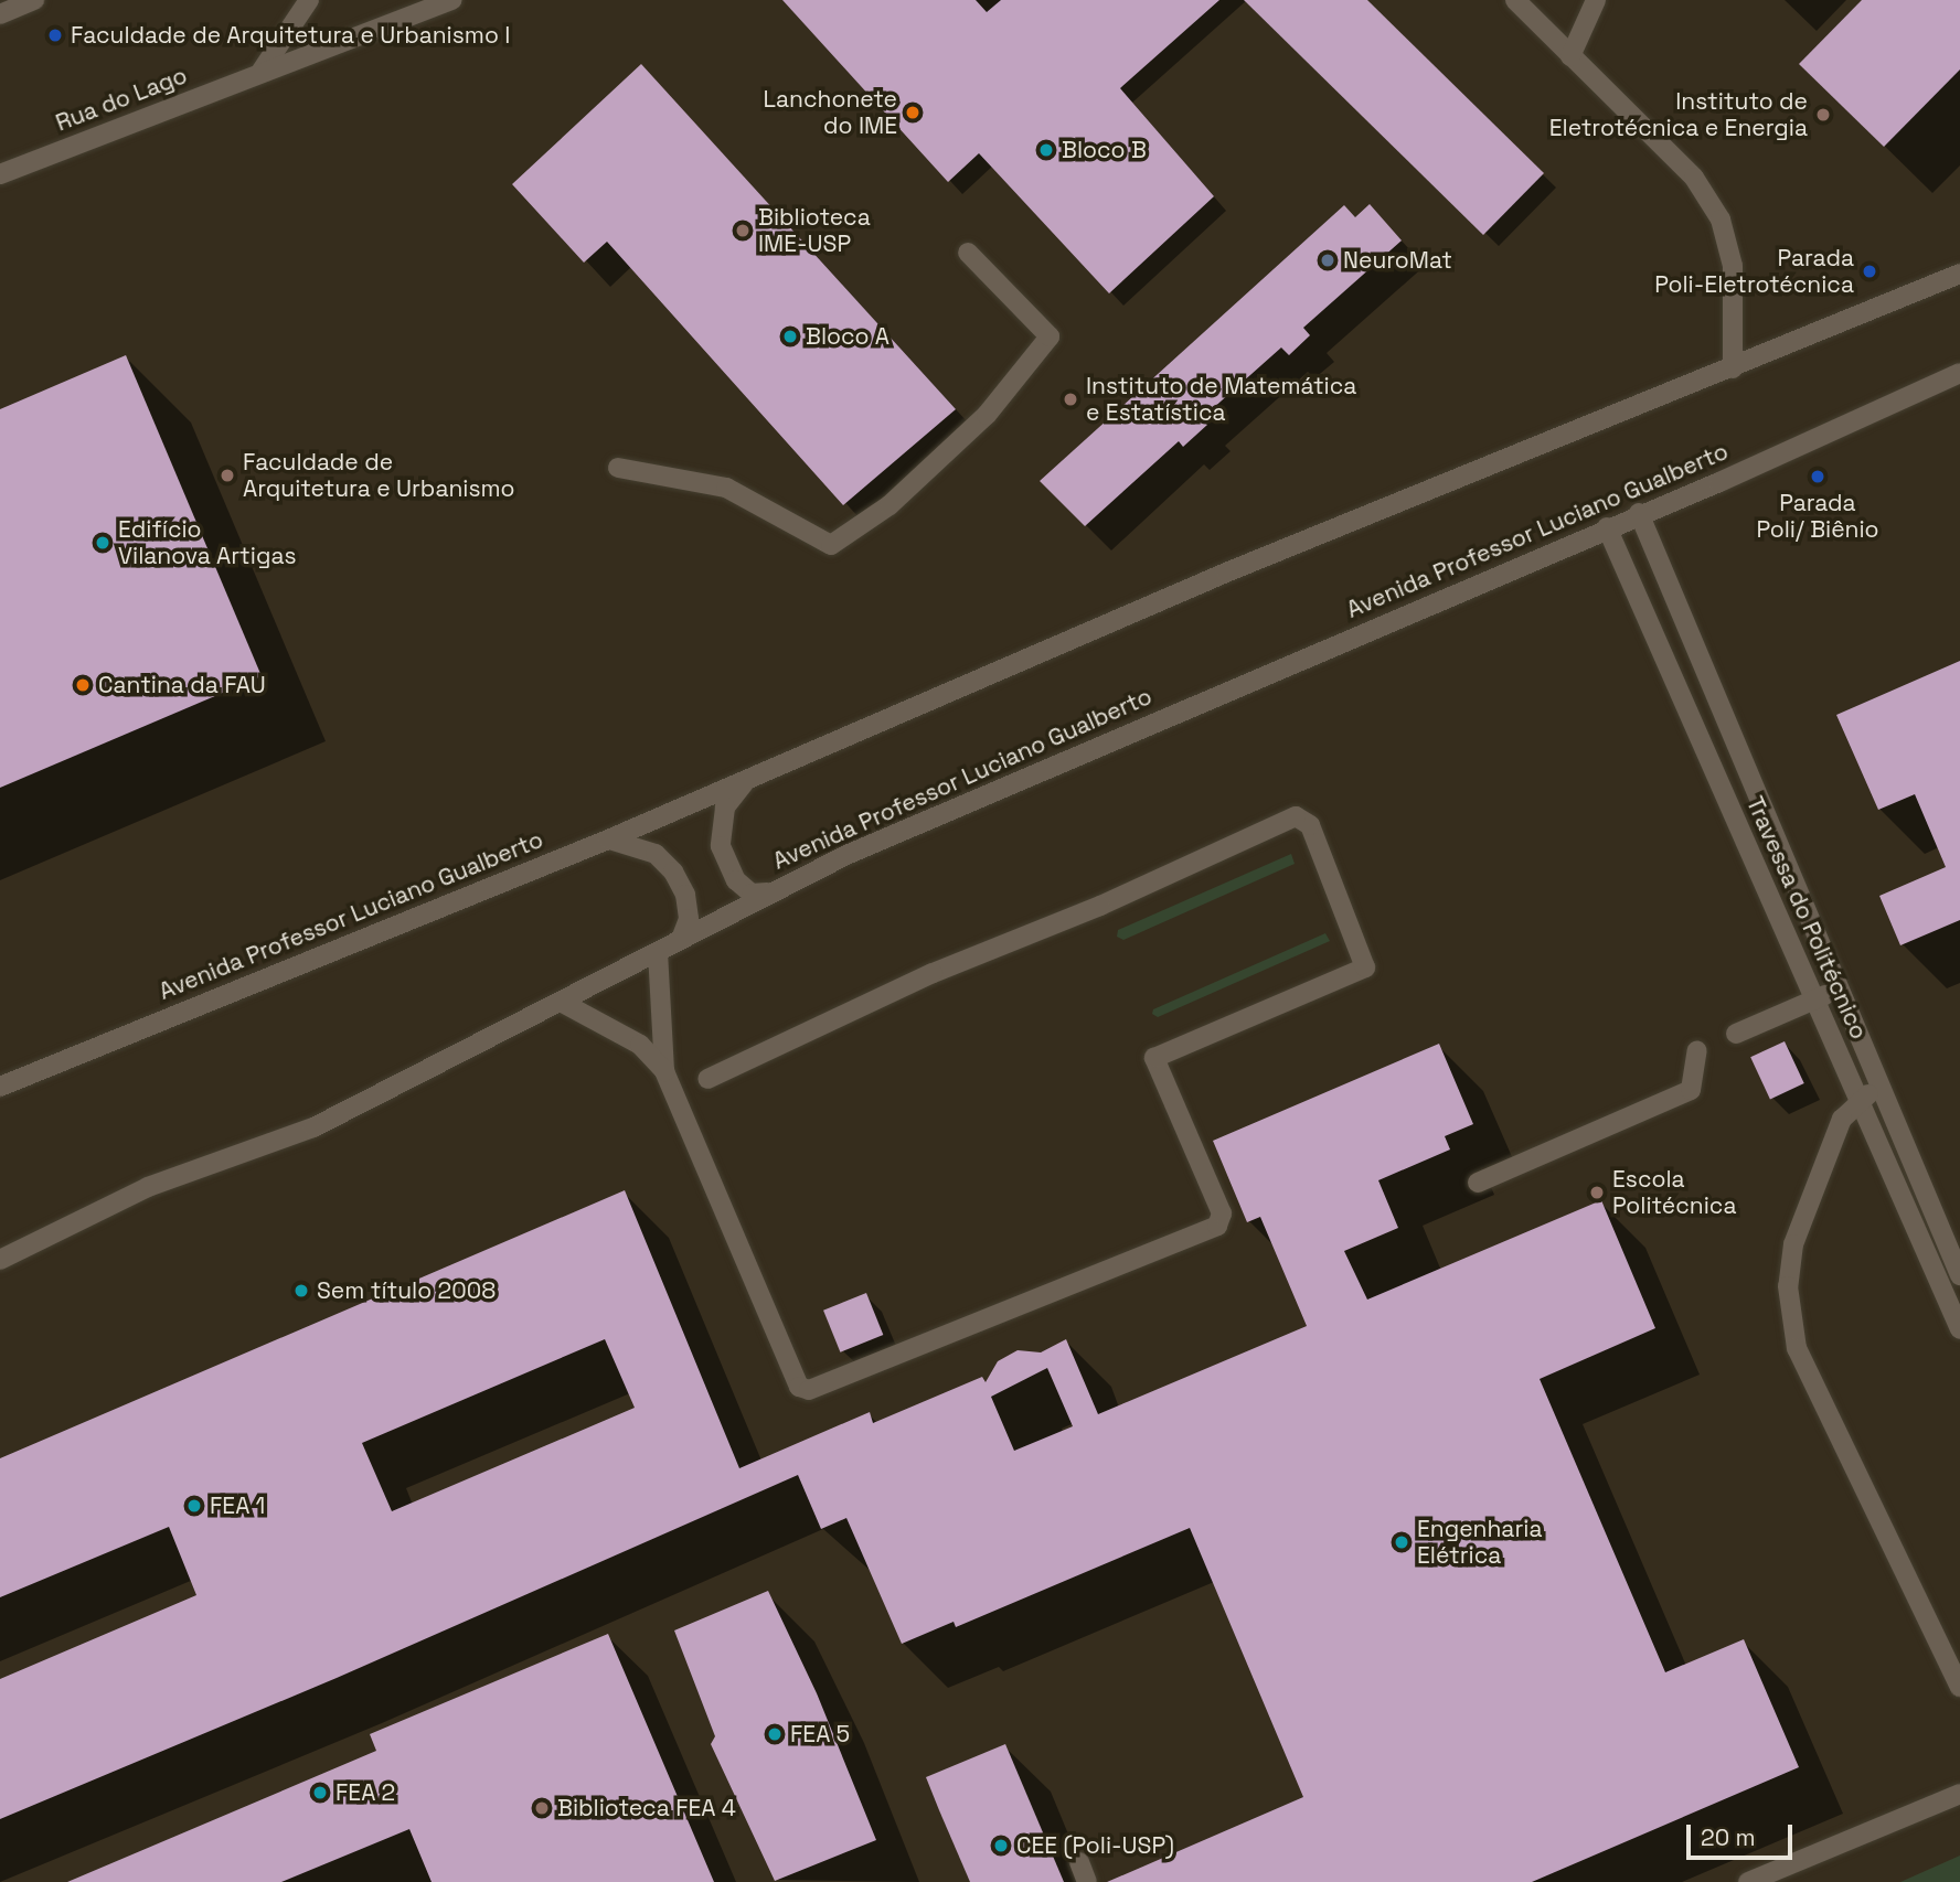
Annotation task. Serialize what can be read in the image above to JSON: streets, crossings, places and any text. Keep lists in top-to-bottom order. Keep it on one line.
{"streets":{"street":["Rua do Lago","Avenida Professor Luciano Gualberto","Travessa do Politécnico"]},"crossings":[["Avenida Professor Luciano Gualberto","Travessa do Politécnico"]],"places":["Faculdade de Arquitetura e Urbanismo I","Lanchonete do IME","Instituto de Eletrotécnica e Energia","Bloco B","Biblioteca IME-USP","NeuroMat","Parada Poli-Eletrotécnica","Bloco A","Instituto de Matemática e Estatística","Faculdade de Arquitetura e Urbanismo","Parada Poli/ Biênio","Edifício Vilanova Artigas","Cantina da FAU","Escola Politécnica","Sem título 2008","FEA 1","Engenharia Elétrica","FEA 5","FEA 2","Biblioteca FEA 4","CEE (Poli-USP)"],"scale_bar":"20 m"}
